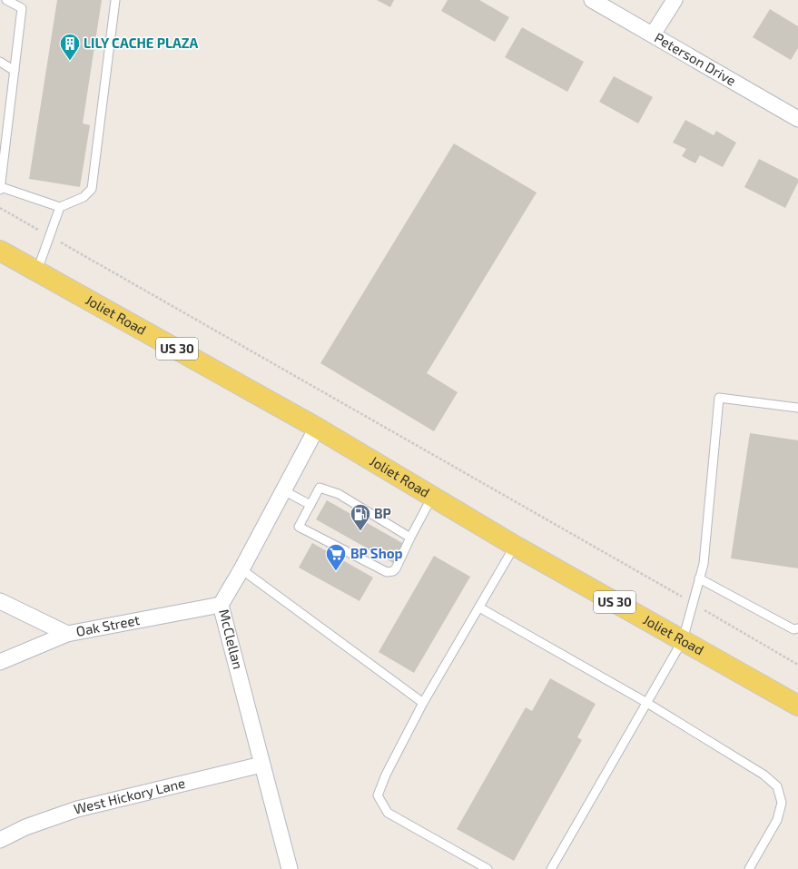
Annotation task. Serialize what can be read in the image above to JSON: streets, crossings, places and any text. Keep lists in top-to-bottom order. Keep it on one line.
{"streets":{"main road":["Joliet Road","US 30"],"street":["Peterson Drive","Oak Street","McClellan","West Hickory Lane"]},"crossings":[["Joliet Road","McClellan"],["Oak Street","McClellan"],["McClellan","West Hickory Lane"]],"places":{"building":["LILY CACHE PLAZA"],"fuel station":["BP"],"supermarket":["BP Shop"]}}
